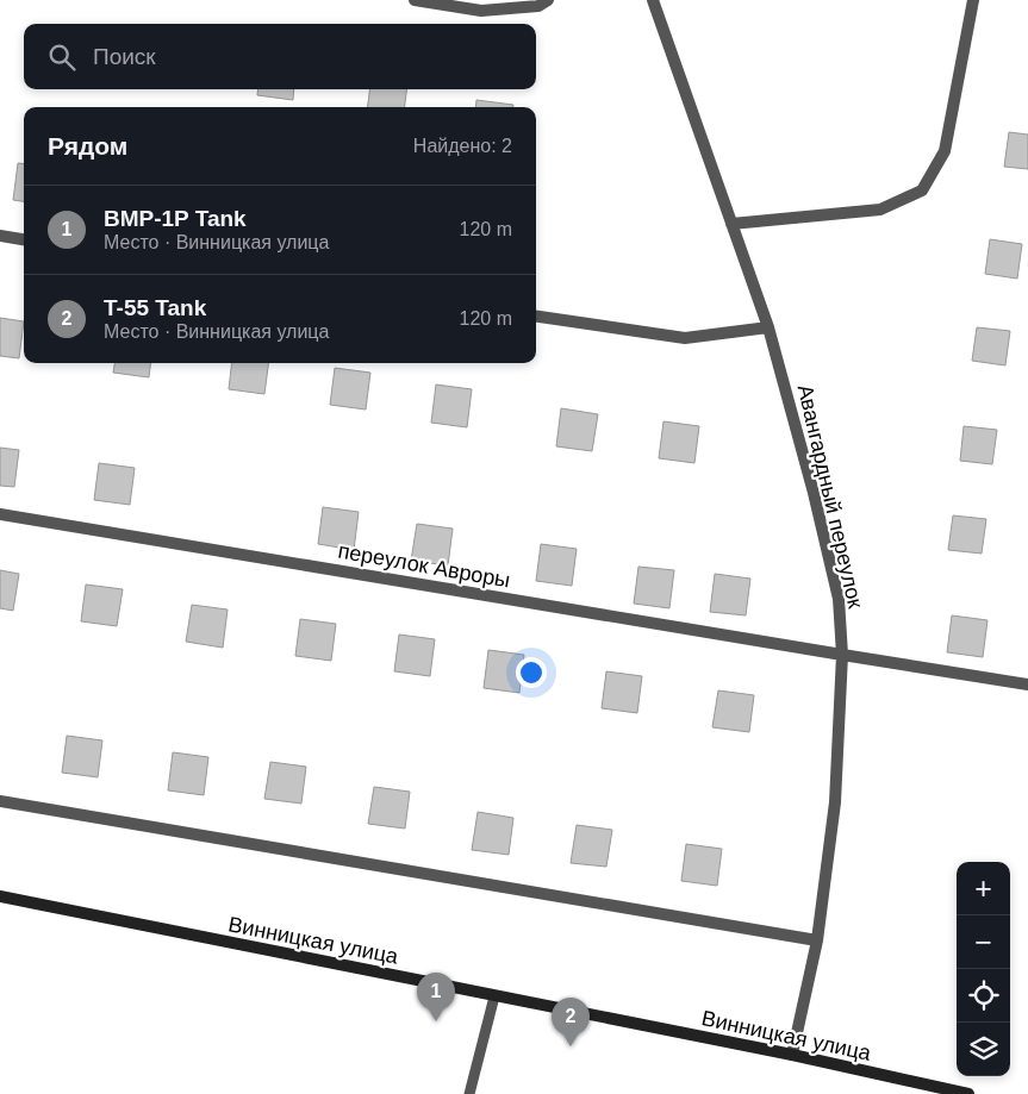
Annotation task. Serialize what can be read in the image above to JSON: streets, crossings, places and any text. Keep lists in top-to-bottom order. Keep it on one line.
{"streets":{"main road":["Винницкая улица"],"street":["Авангардный переулок","переулок Авроры"]},"crossings":[["Авангардный переулок","переулок Авроры"],["Авангардный переулок","Винницкая улица"]],"page":{"search":"Поиск","heading":["Рядом","Найдено: 2"],"list":[{"mark":"1","name":"BMP-1P Tank","note":"Место · Винницкая улица","value":"120 m"},{"mark":"2","name":"T-55 Tank","note":"Место · Винницкая улица","value":"120 m"}],"map_buttons":["+","−"],"pins":["1","2"]}}
